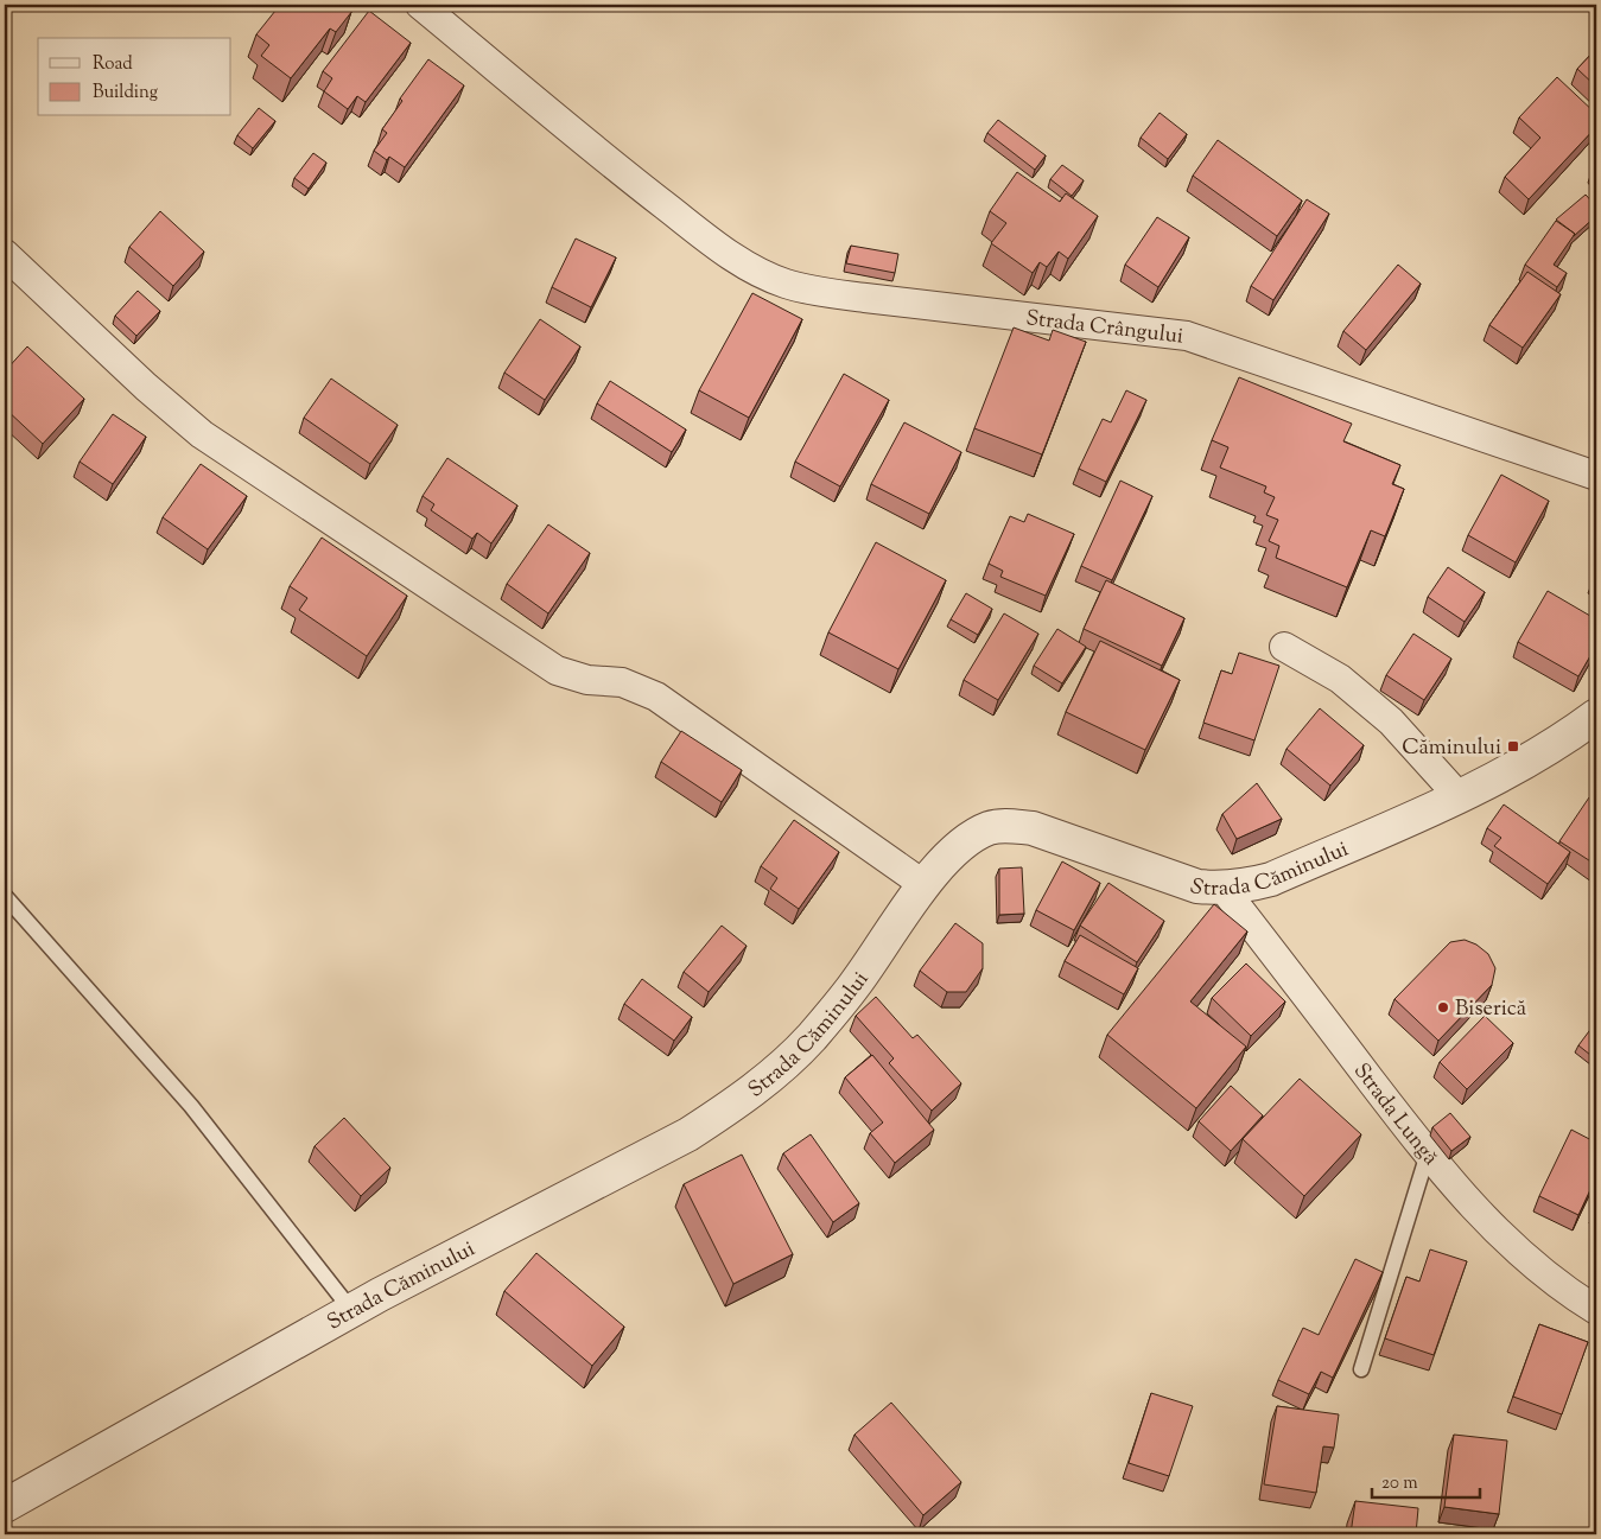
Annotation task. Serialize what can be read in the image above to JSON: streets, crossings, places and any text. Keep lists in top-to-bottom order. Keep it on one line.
{"streets":{"street":["Strada Crângului","Strada Căminului","Strada Lungă"]},"crossings":[["Strada Căminului","Strada Lungă"]],"places":{"transit":["Căminului"],"other":["Biserică"]},"legend":["Road","Building"],"scale_bar":"20 m"}
